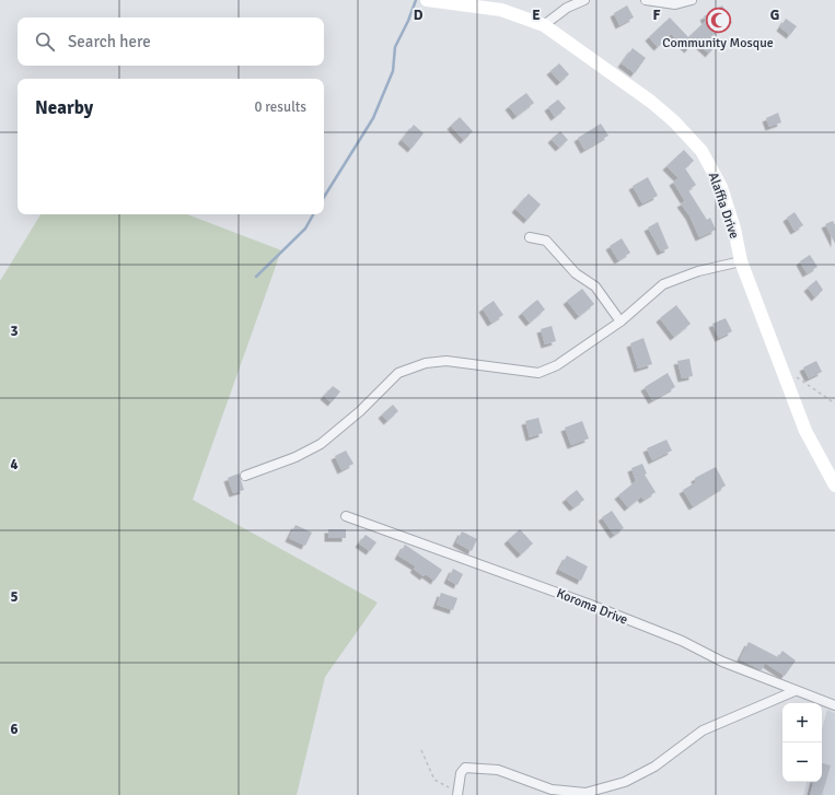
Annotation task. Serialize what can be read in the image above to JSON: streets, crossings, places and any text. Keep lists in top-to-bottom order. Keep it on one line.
{"streets":{"street":["Alaffia Drive","Koroma Drive"]},"places":{"mosque":["Community Mosque"]},"page":{"search":"Search here","heading":["Nearby","0 results"],"map_buttons":["+","−"]},"grid":{"columns":["D","E","F","G"],"rows":["3","4","5","6"]}}
